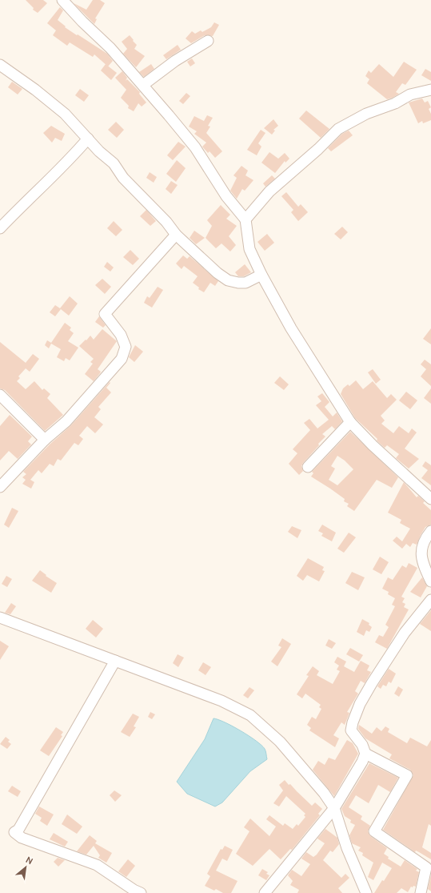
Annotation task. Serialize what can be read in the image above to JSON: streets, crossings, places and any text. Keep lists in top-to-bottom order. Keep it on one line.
{"north":"top right"}
